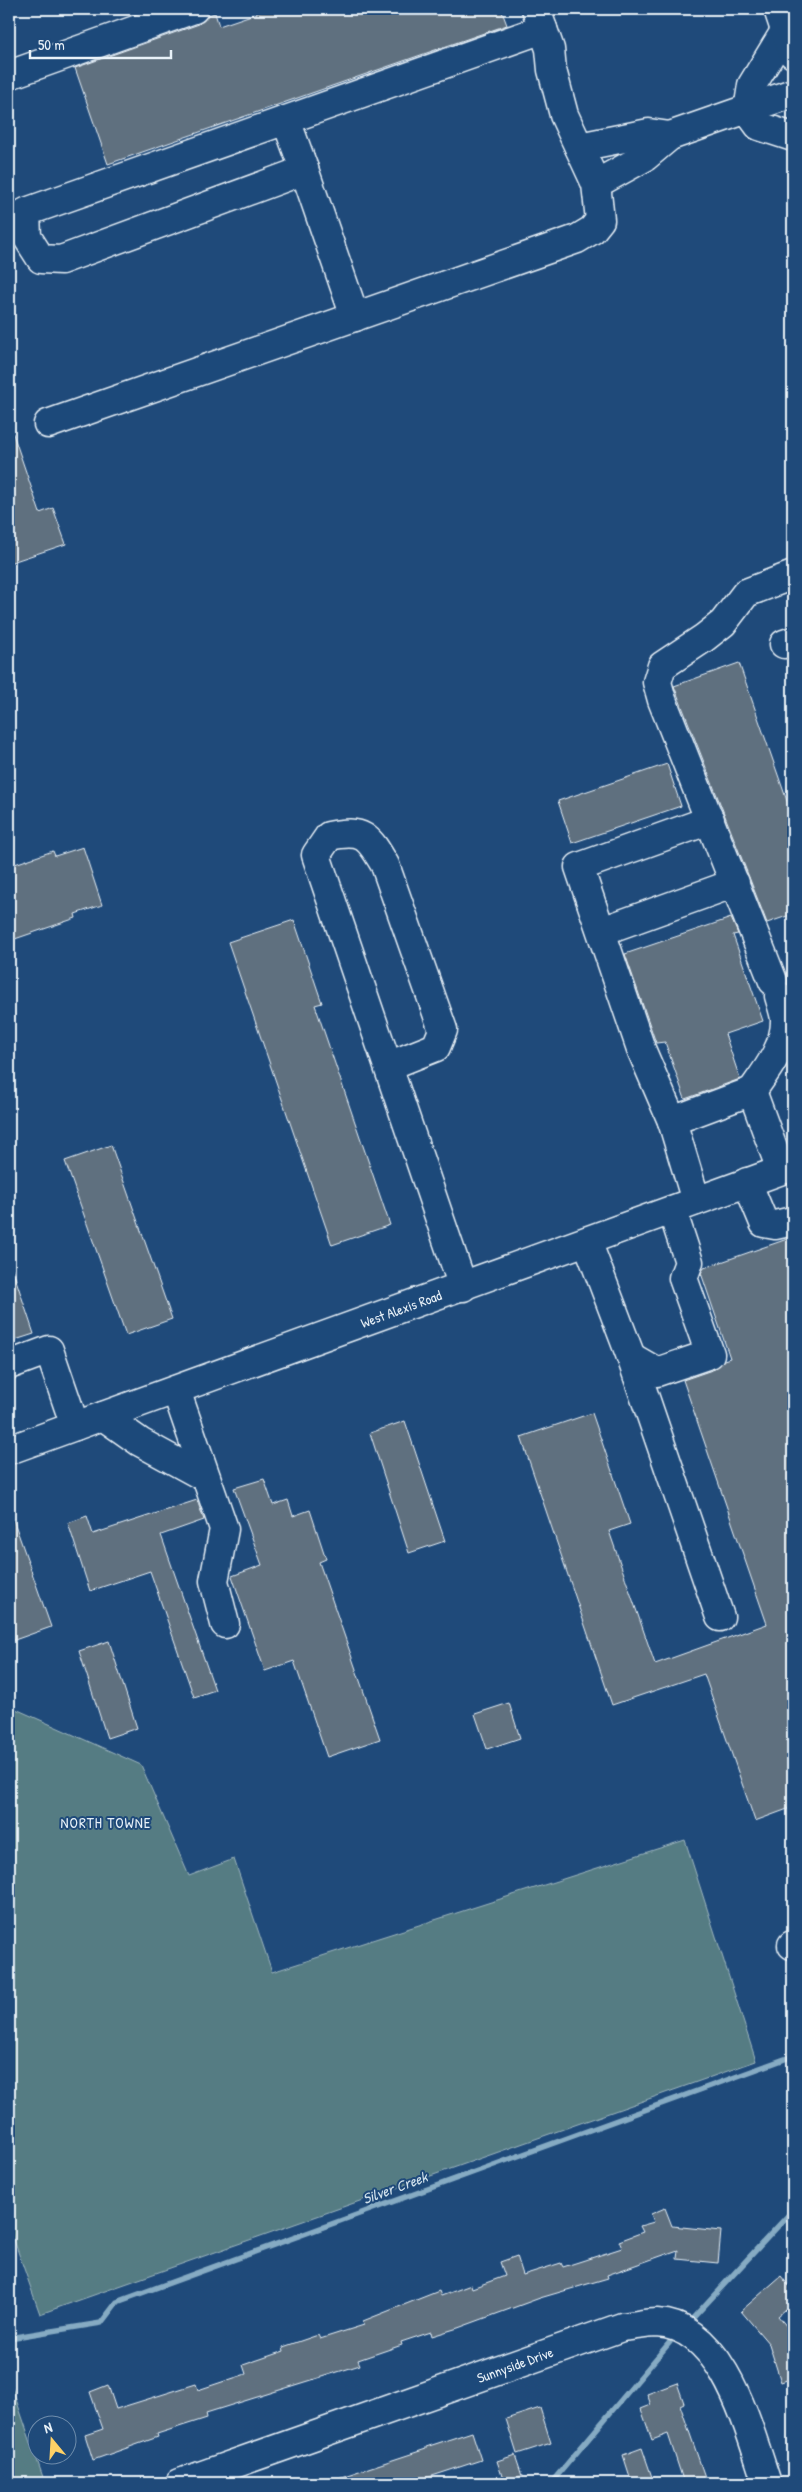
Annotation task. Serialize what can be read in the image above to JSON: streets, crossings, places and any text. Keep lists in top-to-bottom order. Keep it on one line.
{"streets":{"main road":["West Alexis Road","Sunnyside Drive"]},"districts":["NORTH TOWNE"],"water":["Silver Creek"],"scale_bar":"50 m","north":"top"}
